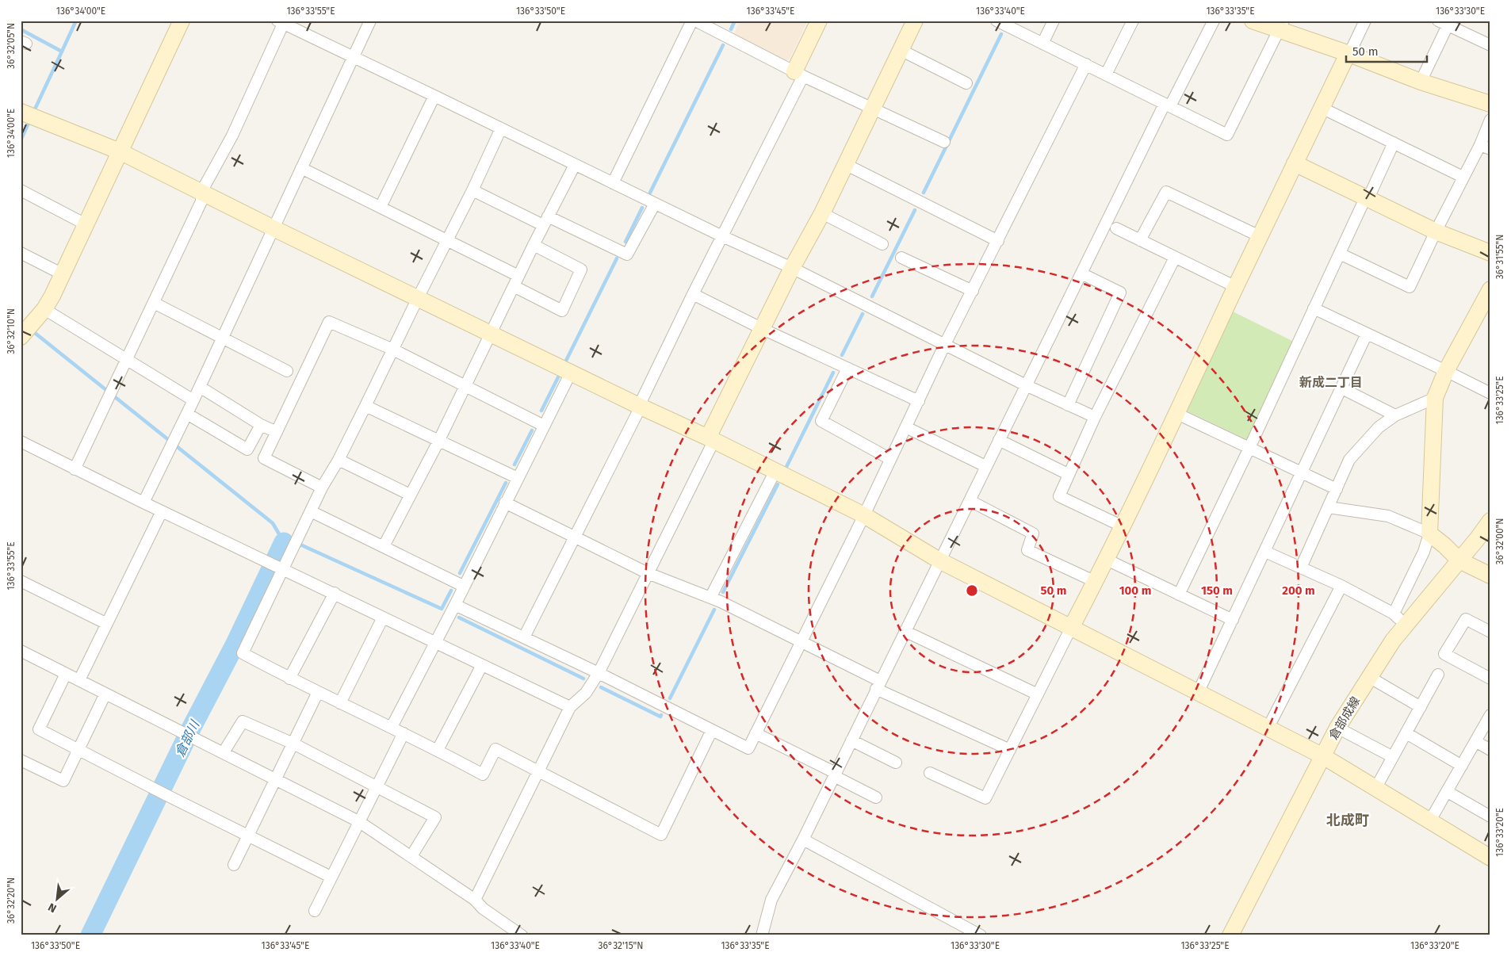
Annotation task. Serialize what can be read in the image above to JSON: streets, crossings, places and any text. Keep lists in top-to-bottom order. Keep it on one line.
{"streets":{"street":["倉部成線"]},"districts":["新成二丁目","北成町"],"water":["倉部川"],"scale_bar":"50 m","north":"bottom left","coordinates":["136°34'00\"E","136°33'55\"E","136°33'50\"E","136°33'45\"E","136°33'40\"E","136°33'35\"E","136°33'30\"E","36°32'05\"N","36°31'55\"N","36°32'10\"N","136°33'25\"E","36°32'00\"N","136°33'20\"E","36°32'20\"N","36°32'15\"N"],"rings":["50 m","100 m","150 m","200 m"]}
